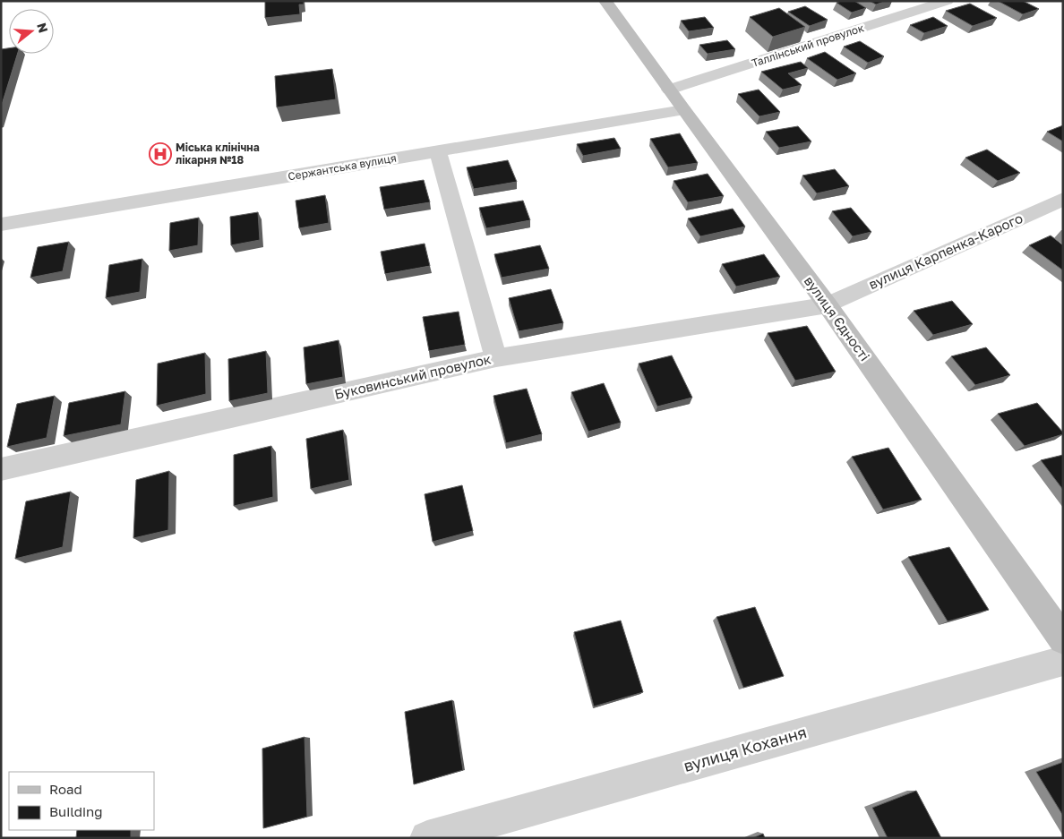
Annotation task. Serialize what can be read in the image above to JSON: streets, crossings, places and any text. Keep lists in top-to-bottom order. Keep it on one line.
{"streets":{"main road":["вулиця Єдності"],"street":["Таллінський провулок","Сержантська вулиця","вулиця Карпенка-Карого","Буковинський провулок","вулиця Кохання"]},"crossings":[["Таллінський провулок","вулиця Єдності"],["Сержантська вулиця","вулиця Єдності"],["вулиця Карпенка-Карого","вулиця Єдності"],["вулиця Карпенка-Карого","Буковинський провулок"],["вулиця Єдності","Буковинський провулок"]],"places":{"hospital":["Міська клінічна лікарня №18"]},"legend":["Road","Building"],"north":"right"}
